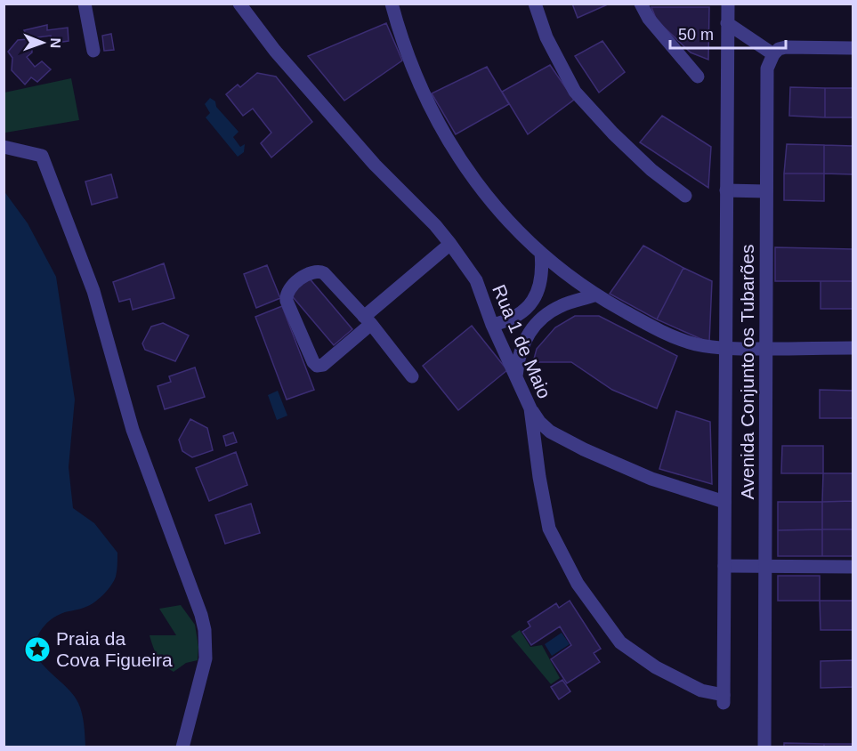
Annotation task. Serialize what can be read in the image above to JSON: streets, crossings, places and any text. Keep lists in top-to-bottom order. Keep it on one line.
{"streets":{"street":["Rua 1 de Maio","Avenida Conjunto os Tubarões"]},"crossings":[["Rua 1 de Maio","Avenida Conjunto os Tubarões"]],"places":{"place":["Praia da Cova Figueira"]},"scale_bar":"50 m","north":"right"}
